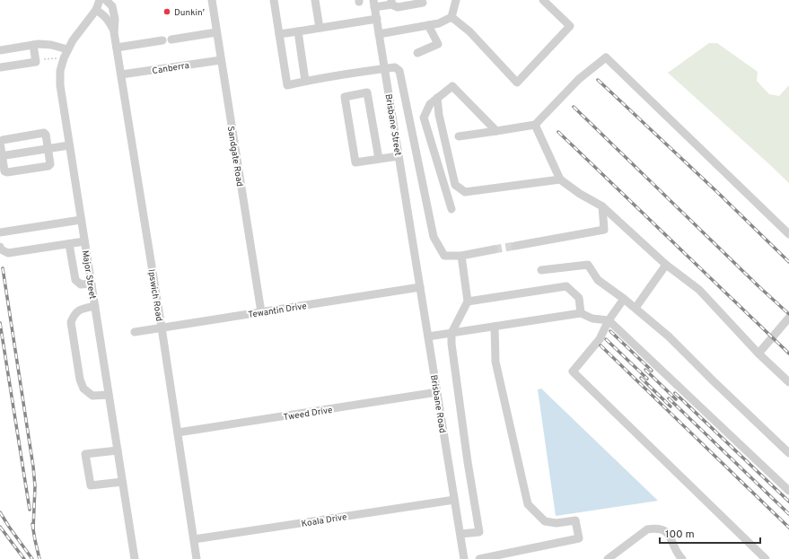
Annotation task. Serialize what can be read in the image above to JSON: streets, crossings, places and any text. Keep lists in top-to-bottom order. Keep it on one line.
{"streets":{"street":["Canberra","Brisbane Street","Sandgate Road","Major Street","Ipswich Road","Tewantin Drive","Brisbane Road","Tweed Drive","Koala Drive"]},"crossings":[["Canberra","Sandgate Road"],["Canberra","Ipswich Road"],["Brisbane Street","Brisbane Road"],["Sandgate Road","Tewantin Drive"],["Major Street","Ipswich Road"],["Ipswich Road","Tewantin Drive"],["Ipswich Road","Tweed Drive"],["Ipswich Road","Koala Drive"],["Tewantin Drive","Brisbane Road"],["Brisbane Road","Tweed Drive"],["Brisbane Road","Koala Drive"]],"places":["Dunkin'"],"scale_bar":"100 m"}
